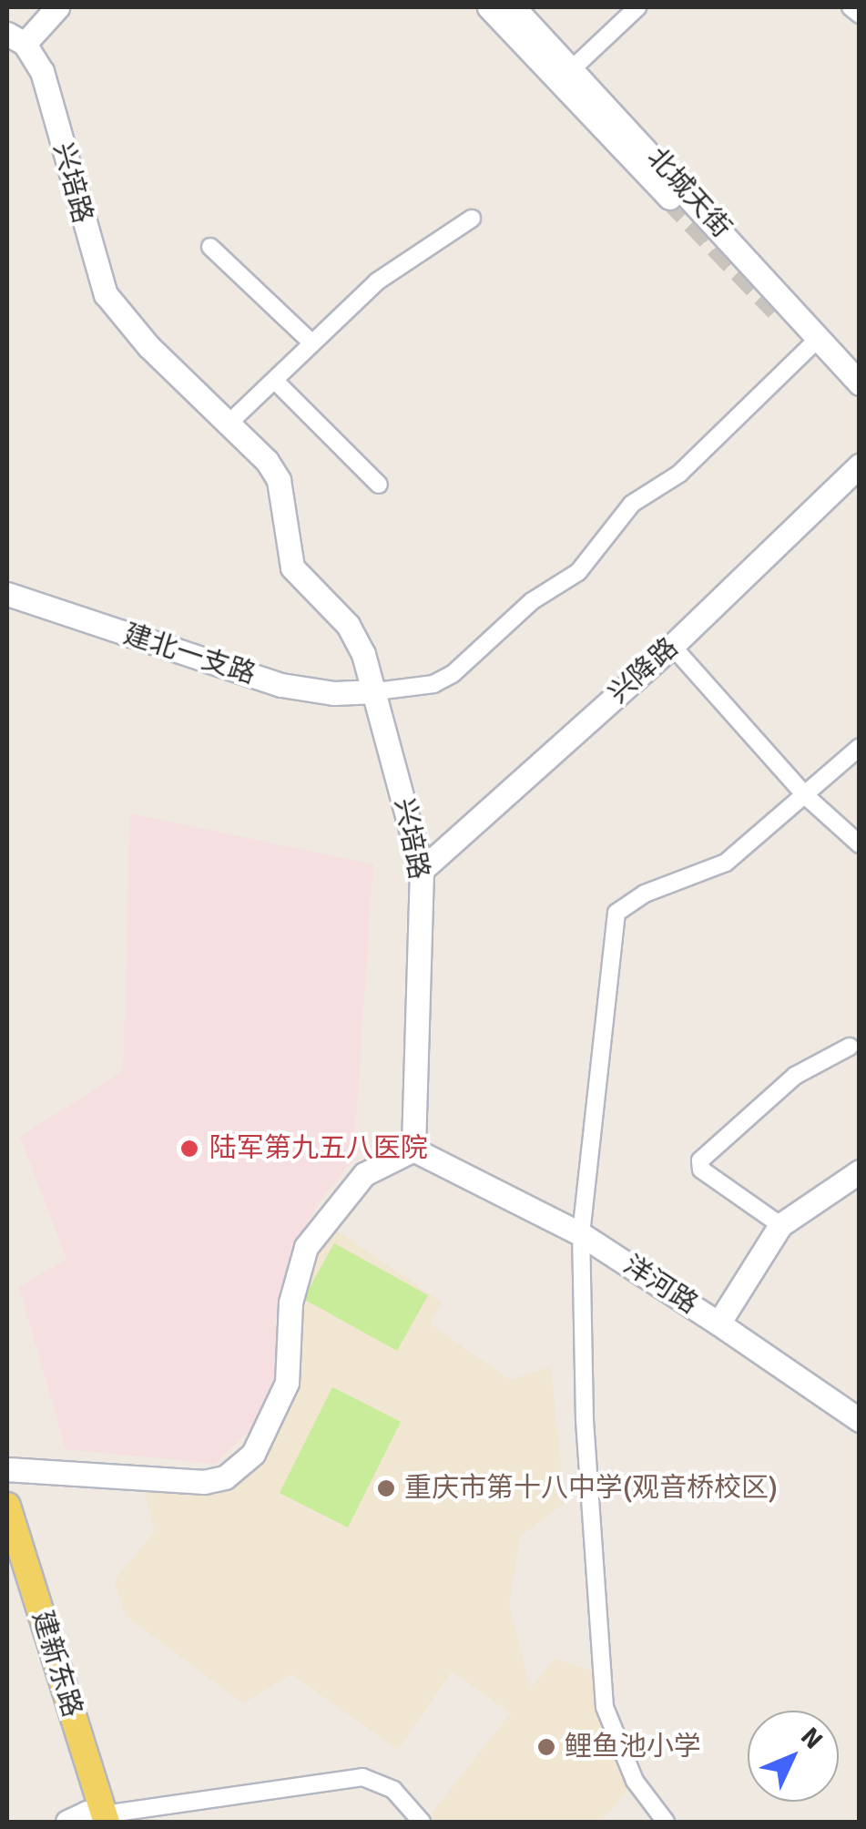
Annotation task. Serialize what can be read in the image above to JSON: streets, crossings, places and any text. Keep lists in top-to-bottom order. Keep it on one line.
{"streets":{"main road":["建新东路"],"street":["兴培路","北城天街","建北一支路","兴降路","洋河路"]},"crossings":[["兴培路","建北一支路"],["兴培路","兴降路"],["兴培路","洋河路"]],"places":["陆军第九五八医院","重庆市第十八中学(观音桥校区)","鲤鱼池小学"],"north":"top right"}
